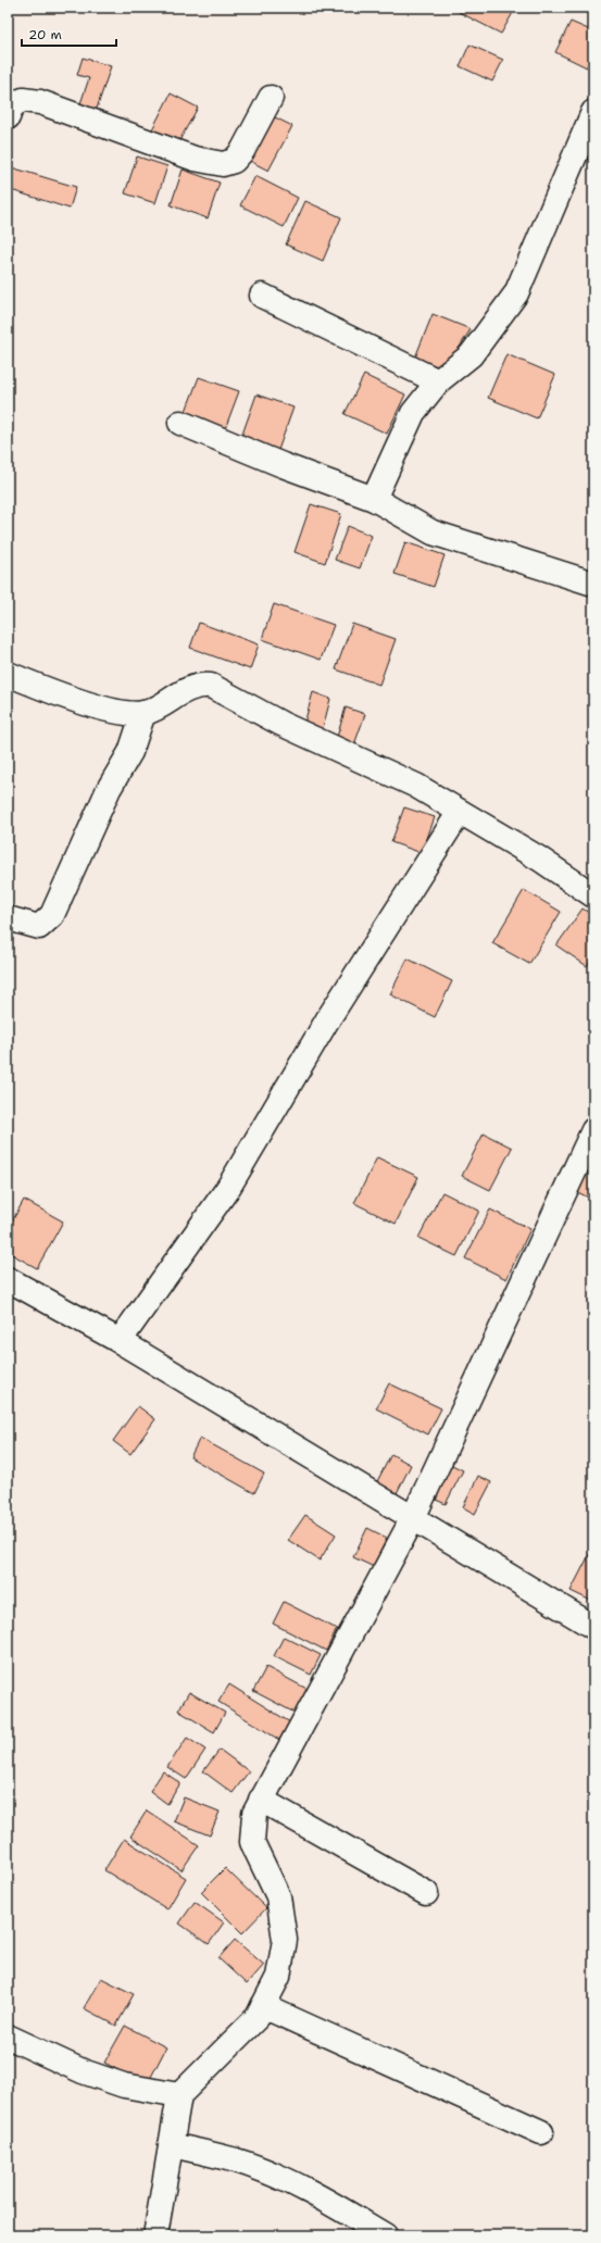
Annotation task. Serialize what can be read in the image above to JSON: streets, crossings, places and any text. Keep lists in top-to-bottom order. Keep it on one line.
{"scale_bar":"20 m"}
